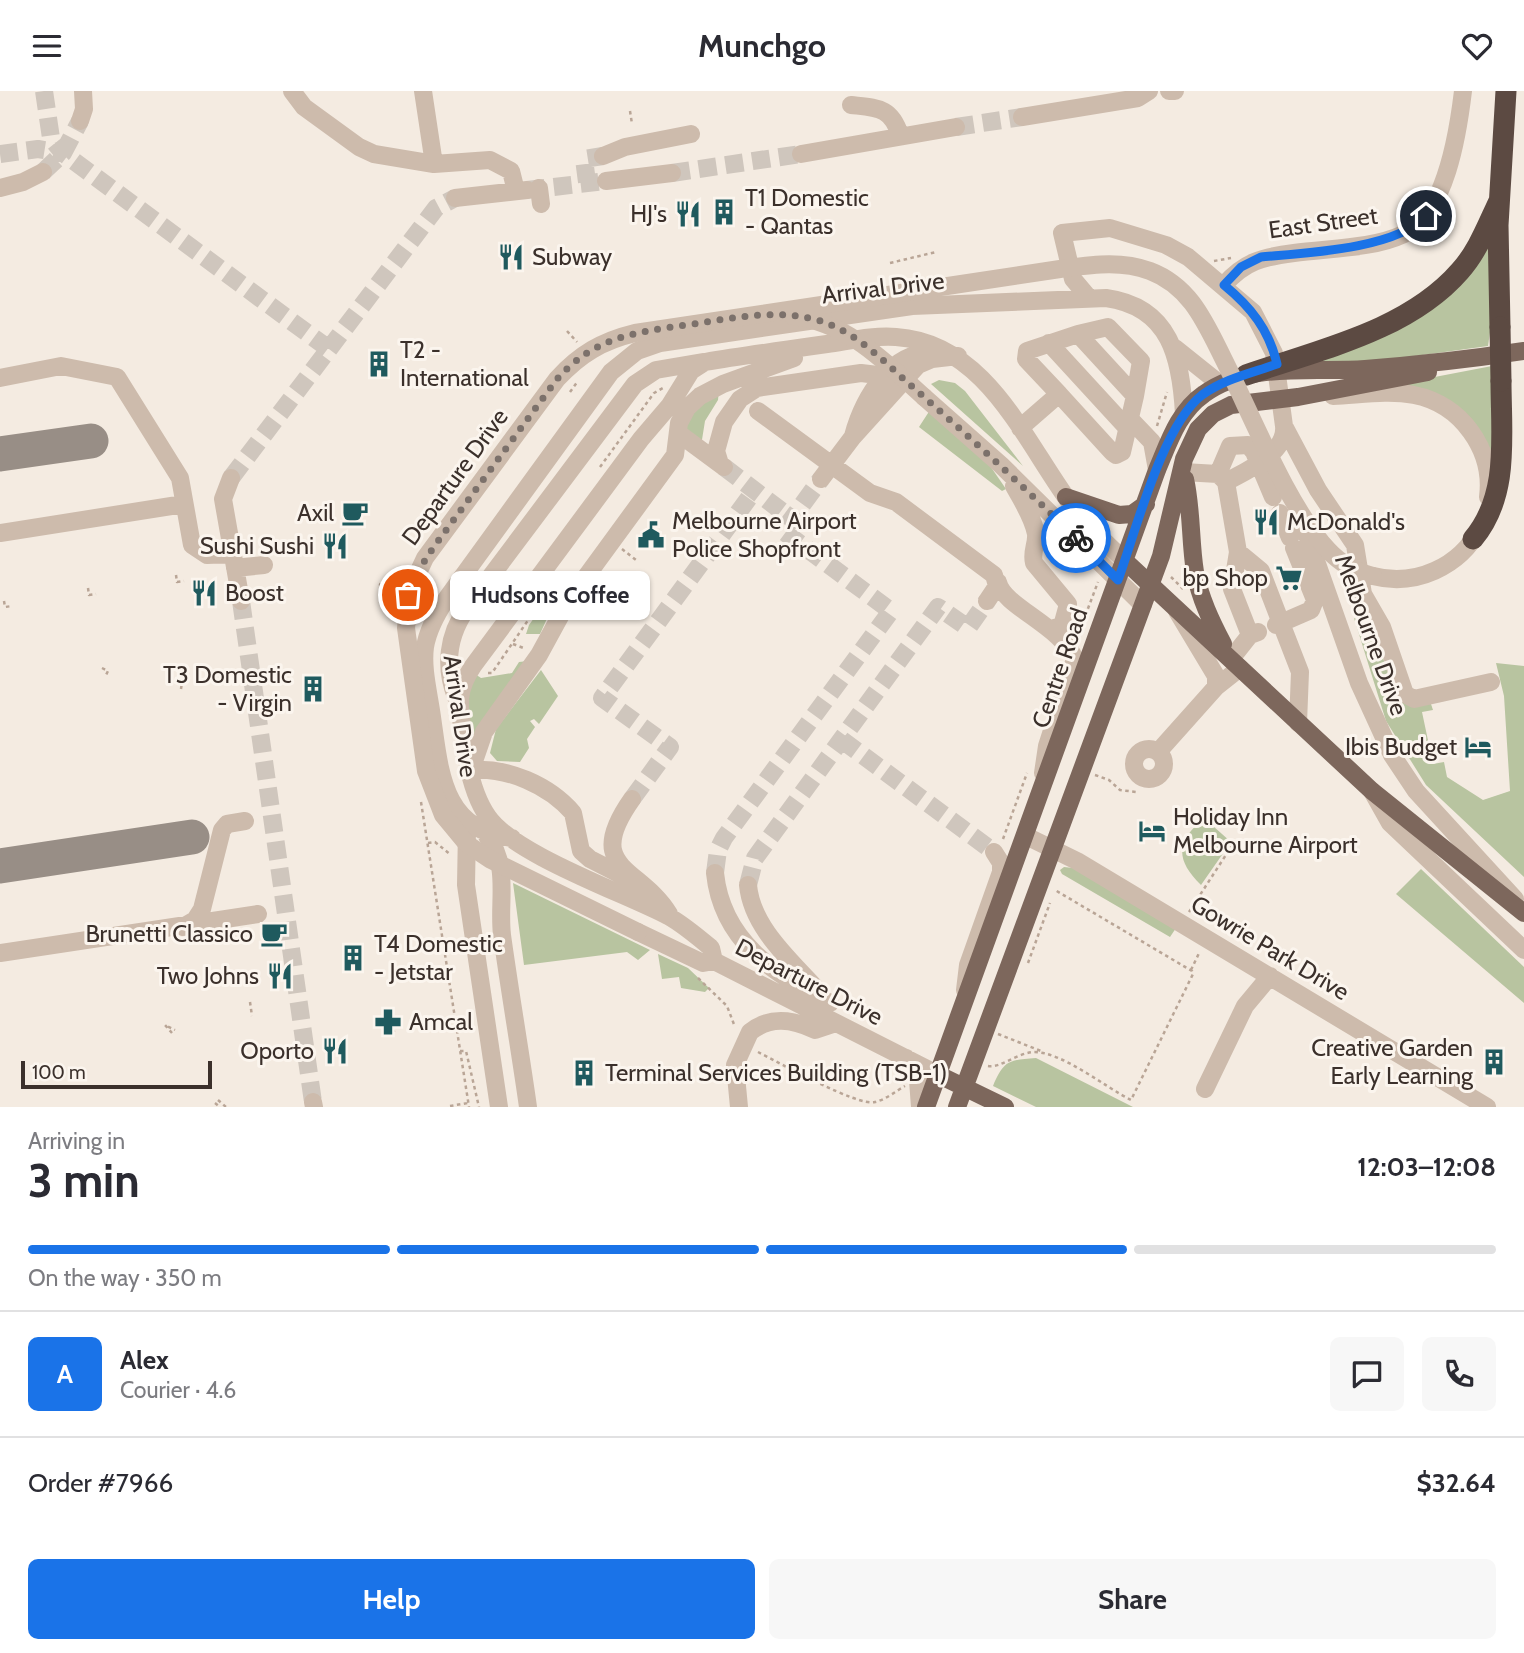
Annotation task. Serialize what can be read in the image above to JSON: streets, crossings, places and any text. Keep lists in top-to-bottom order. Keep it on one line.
{"streets":{"main road":["Arrival Drive","Departure Drive","Melbourne Drive","Centre Road"],"street":["East Street","Gowrie Park Drive"]},"crossings":[["Arrival Drive","Departure Drive"],["Arrival Drive","Melbourne Drive"],["Arrival Drive","Centre Road"],["Departure Drive","Melbourne Drive"],["Departure Drive","Centre Road"],["Melbourne Drive","Centre Road"],["Centre Road","Gowrie Park Drive"]],"places":{"building":["T1 Domestic - Qantas","T2 - International","T3 Domestic - Virgin","T4 Domestic - Jetstar","Creative Garden Early Learning","Terminal Services Building (TSB-1)"],"restaurant":["HJ's","Subway","McDonald's","Sushi Sushi","Boost","Two Johns","Oporto"],"cafe":["Axil","Brunetti Classico"],"public building":["Melbourne Airport Police Shopfront"],"supermarket":["bp Shop"],"other":["Hudsons Coffee"],"hotel":["Ibis Budget","Holiday Inn Melbourne Airport"],"pharmacy":["Amcal"]},"scale_bar":"100 m","page":{"header":"Munchgo","bubble":"Hudsons Coffee","scale":"100 m","heading":["3 min","Arriving in","12:03–12:08"],"panel":["Alex","Courier · 4.6","Order #7966","$32.64"],"bar":"On the way · 350 m","round":"A","buttons":["Help","Share"]}}
